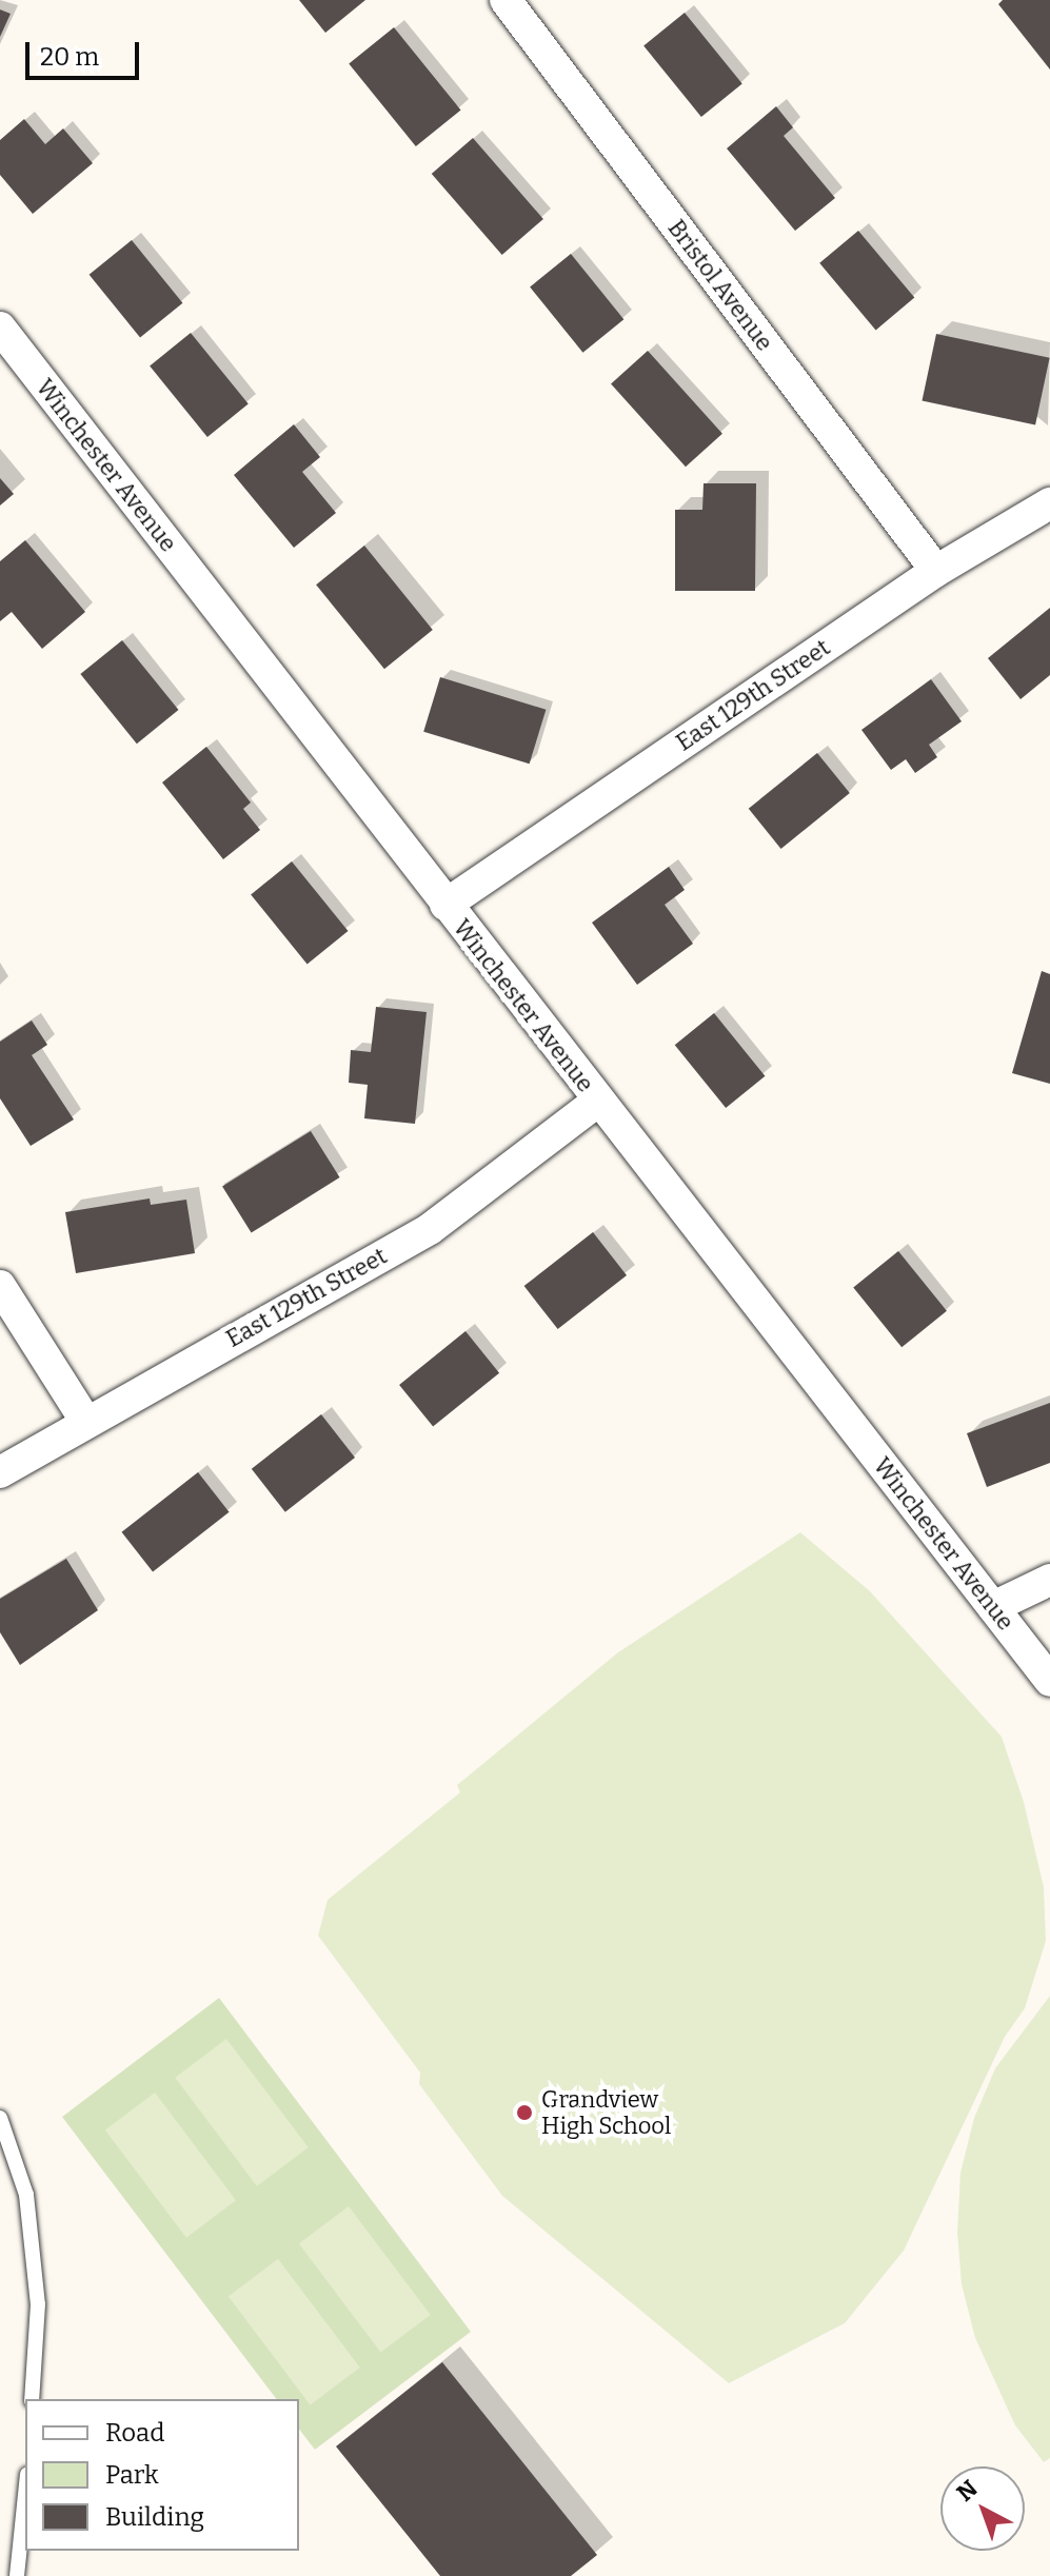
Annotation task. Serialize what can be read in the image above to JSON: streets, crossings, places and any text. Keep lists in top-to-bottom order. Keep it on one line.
{"streets":{"street":["Bristol Avenue","Winchester Avenue","East 129th Street"]},"crossings":[["Bristol Avenue","East 129th Street"],["Winchester Avenue","East 129th Street"]],"places":["Grandview High School"],"legend":["Road","Park","Building"],"scale_bar":"20 m","north":"top left"}
